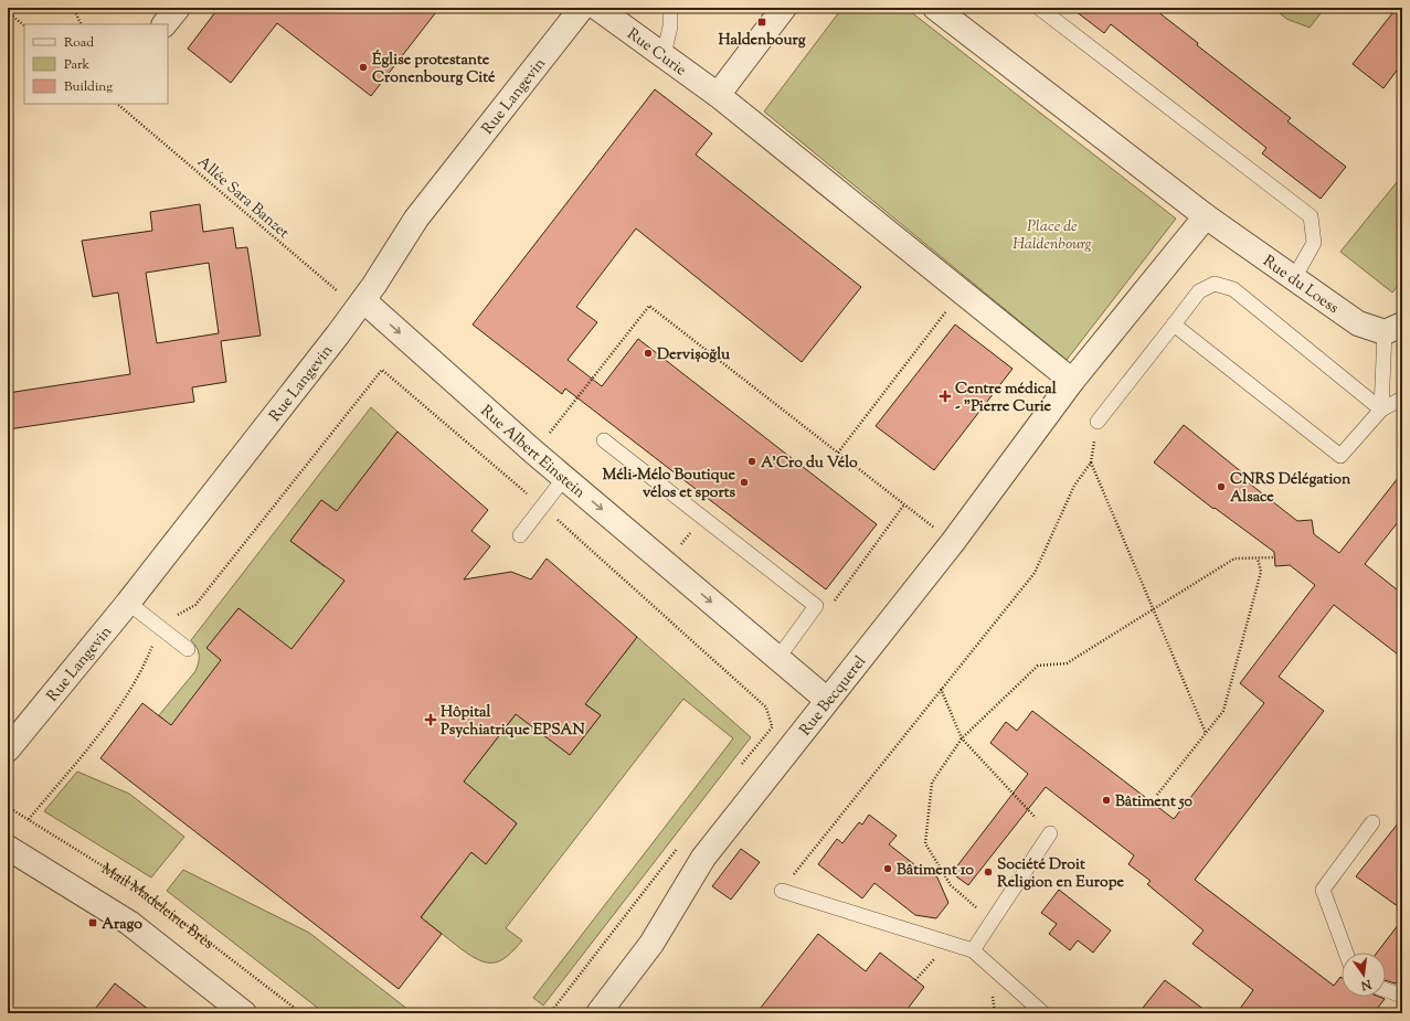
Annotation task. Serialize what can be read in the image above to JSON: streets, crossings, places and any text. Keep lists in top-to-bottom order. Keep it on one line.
{"streets":{"street":["Rue Curie","Rue Langevin","Rue du Loess","Rue Albert Einstein","Rue Becquerel","Mail Madeleine Brès"],"path":["Allée Sara Banzet"]},"crossings":[["Rue Langevin","Allée Sara Banzet"],["Rue Langevin","Rue Albert Einstein"],["Allée Sara Banzet","Rue Albert Einstein"],["Rue Albert Einstein","Rue Becquerel"]],"one_way":["Rue Albert Einstein"],"parks":["Place de Haldenbourg"],"places":{"transit":["Haldenbourg","Arago"],"other":["Église protestante Cronenbourg Cité","Dervişoğlu","A'Cro du Vélo","Méli-Mélo Boutique vélos et sports","CNRS Délégation Alsace","Bâtiment 50","Bâtiment 10","Société Droit Religion en Europe"],"health":["Centre médical - \"Pierre Curie","Hôpital Psychiatrique EPSAN"]},"legend":["Road","Park","Building"],"north":"bottom"}
